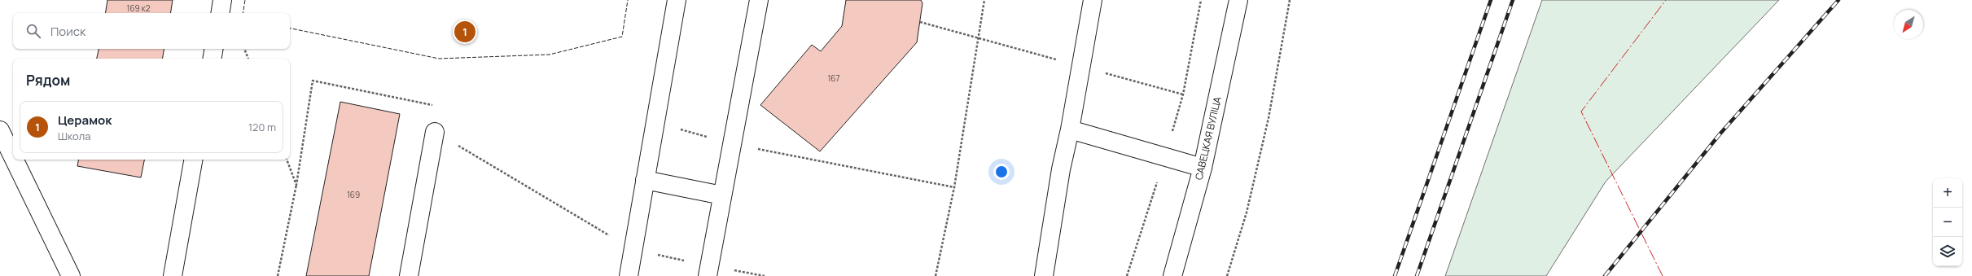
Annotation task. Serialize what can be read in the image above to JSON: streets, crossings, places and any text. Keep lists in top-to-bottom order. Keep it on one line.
{"streets":{"main road":["САВЕЦКАЯ ВУЛІЦА"]},"house_numbers":["169 к2","167","169"],"north":"bottom left","page":{"search":"Поиск","pins":"1","heading":"Рядом","list":[{"mark":"1","name":"Церамок","note":"Школа","value":"120 m"}],"map_buttons":["+","−"]}}
